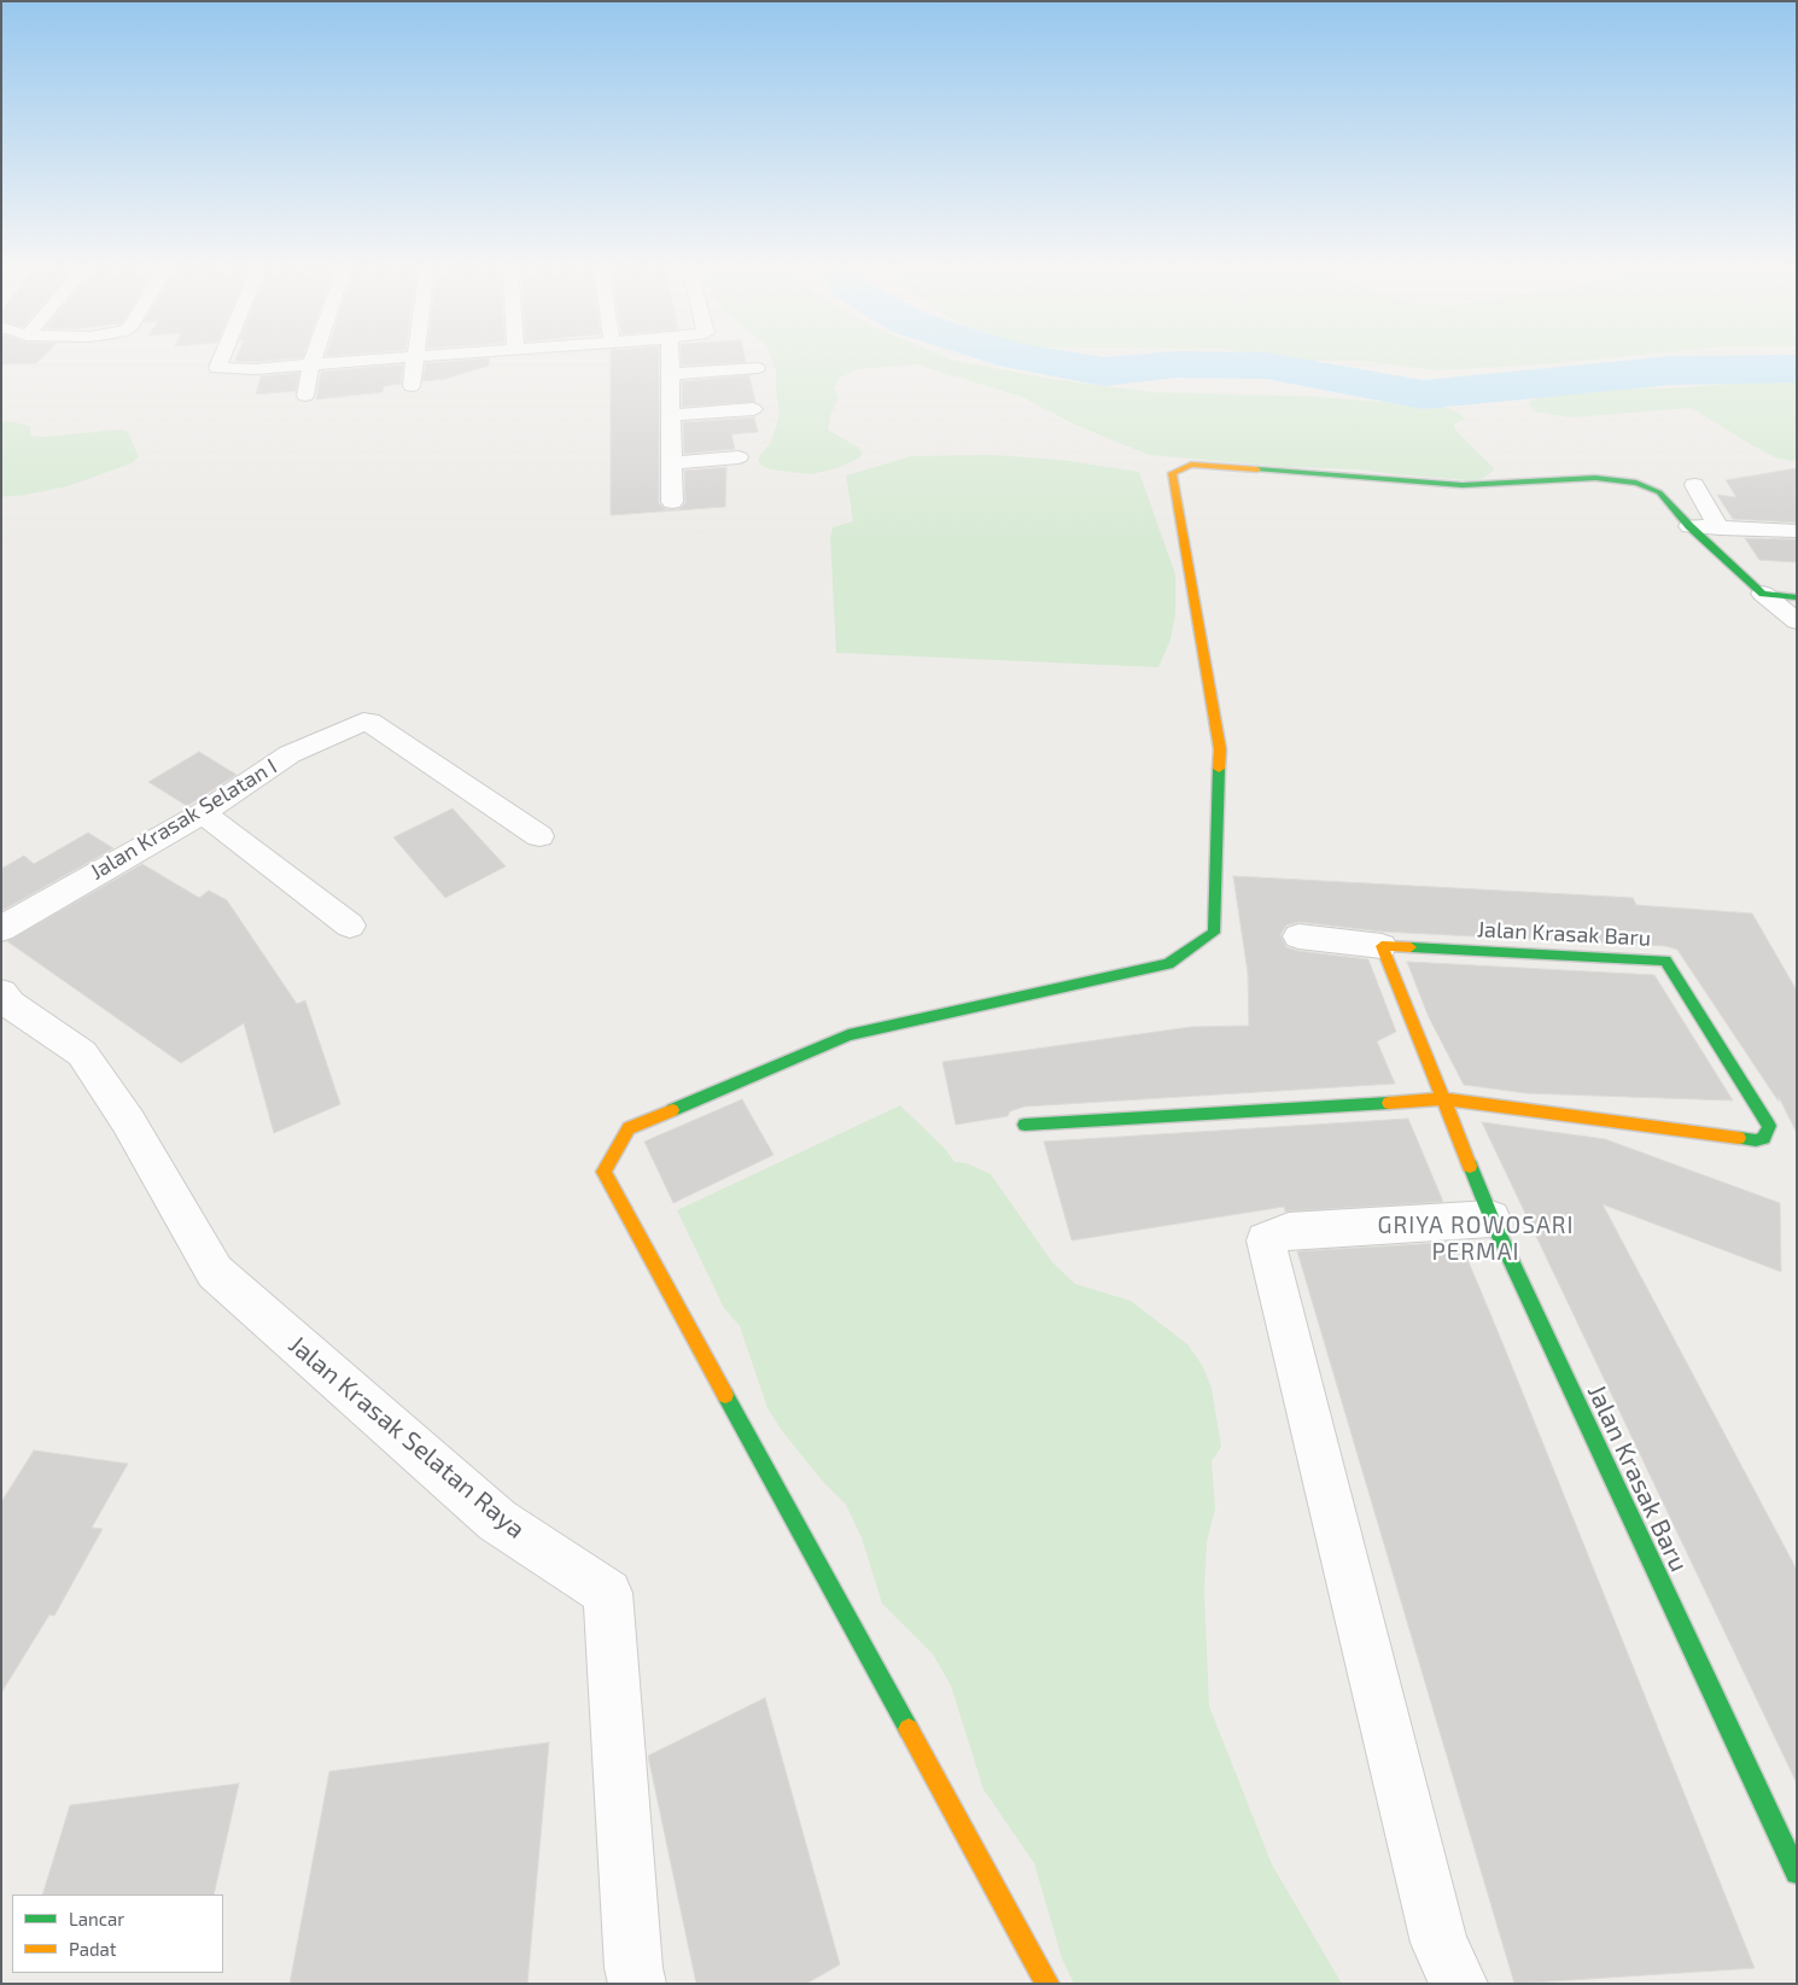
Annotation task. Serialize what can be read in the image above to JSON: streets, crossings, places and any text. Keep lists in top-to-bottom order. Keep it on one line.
{"streets":{"street":["Jalan Krasak Selatan I","Jalan Krasak Baru","Jalan Krasak Selatan Raya"]},"districts":["GRIYA ROWOSARI PERMAI"],"legend":["Lancar","Padat"]}
